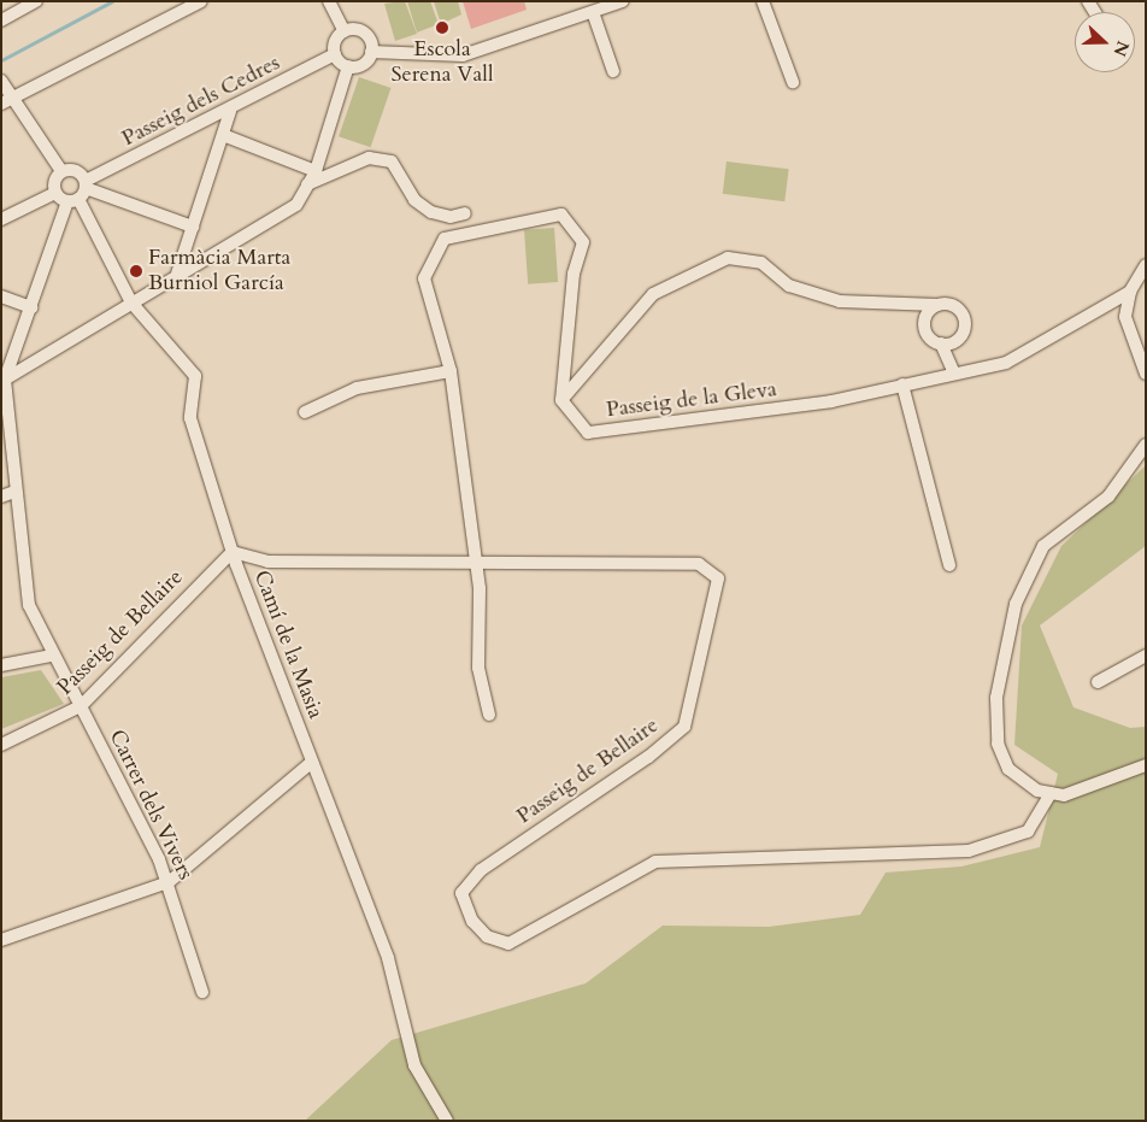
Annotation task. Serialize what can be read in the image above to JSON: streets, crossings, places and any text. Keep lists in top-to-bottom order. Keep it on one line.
{"streets":{"street":["Passeig dels Cedres","Passeig de la Gleva","Passeig de Bellaire","Camí de la Masia","Carrer dels Vivers"]},"crossings":[["Passeig de Bellaire","Camí de la Masia"],["Passeig de Bellaire","Carrer dels Vivers"]],"places":["Escola Serena Vall","Farmàcia Marta Burniol García"],"north":"right"}
